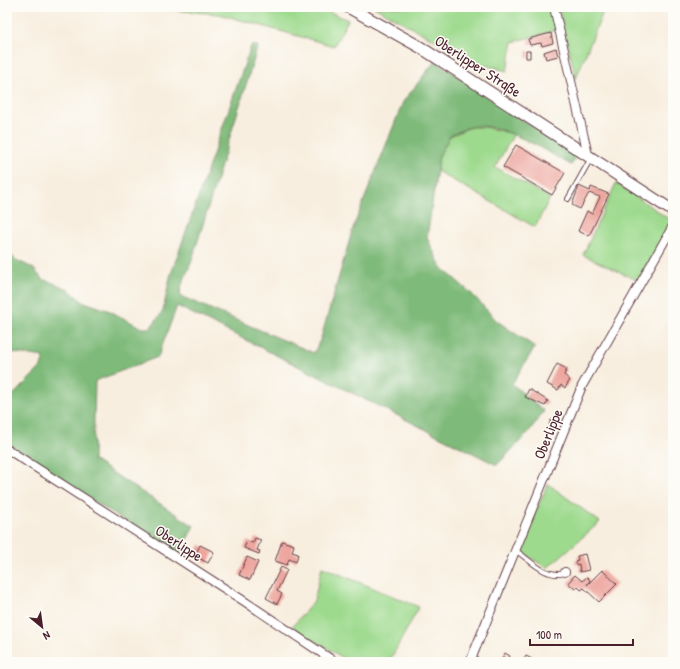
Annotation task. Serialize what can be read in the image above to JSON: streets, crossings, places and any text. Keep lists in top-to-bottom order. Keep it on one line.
{"streets":{"street":["Oberlipper Straße","Oberlippe"]},"scale_bar":"100 m","north":"bottom right"}
